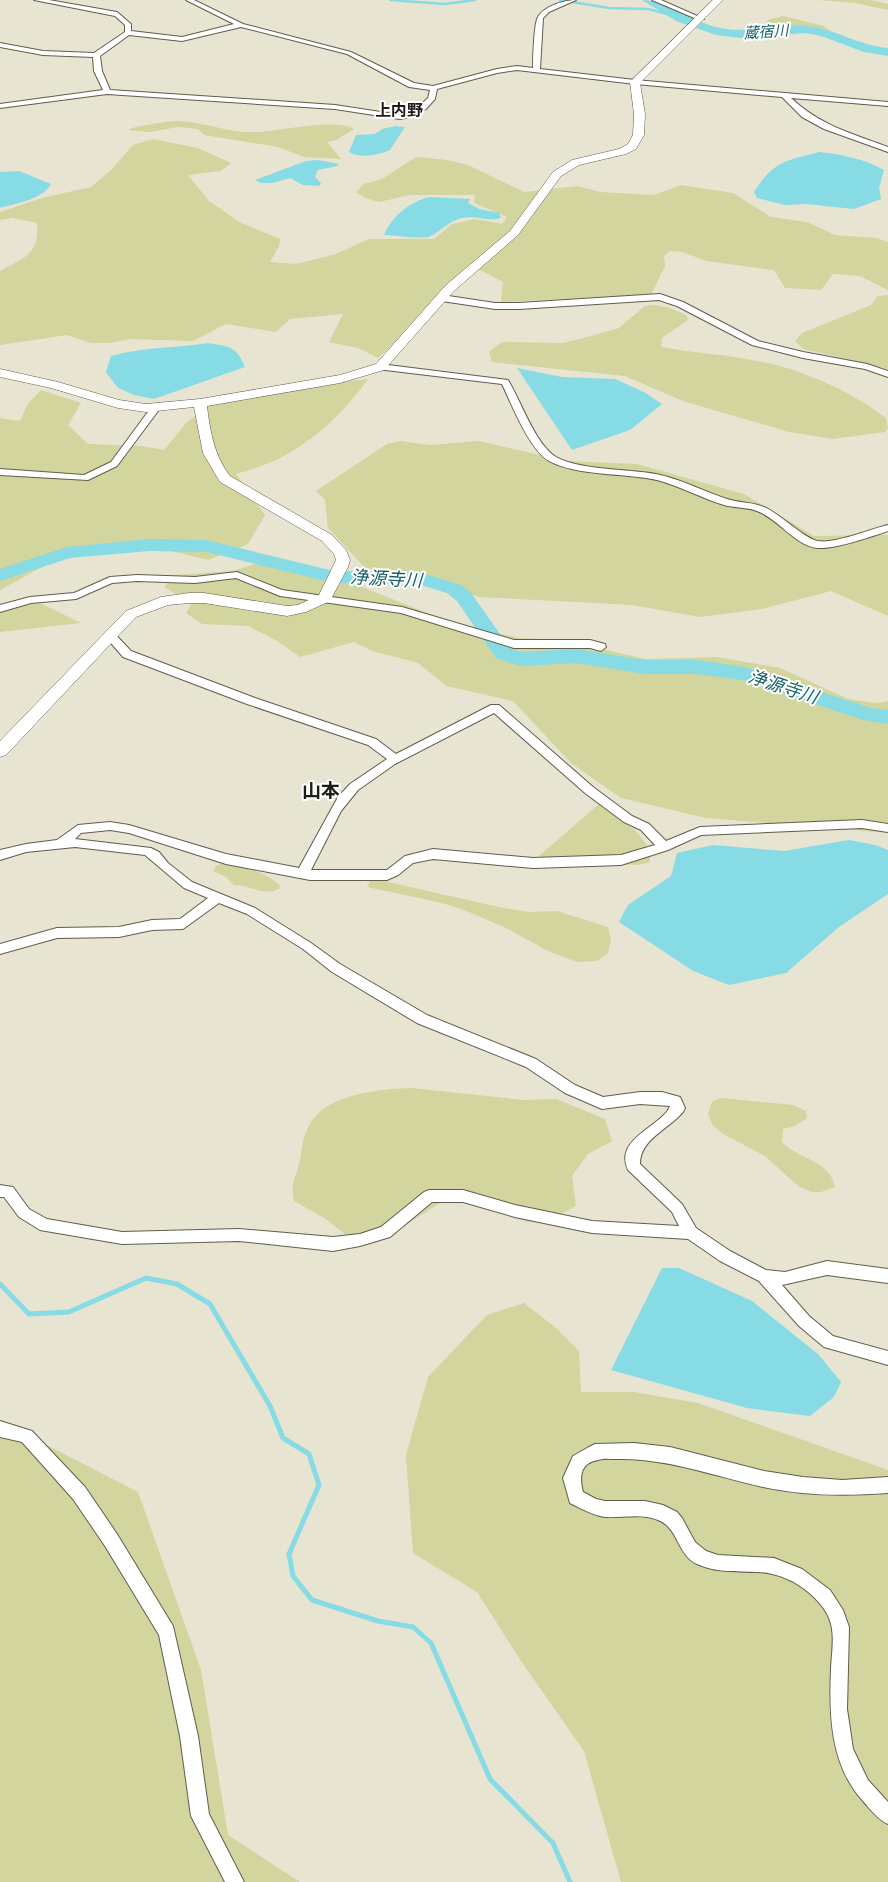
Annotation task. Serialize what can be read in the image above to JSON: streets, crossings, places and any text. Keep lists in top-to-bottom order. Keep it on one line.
{"districts":["上内野","山本"],"water":["蔵宿川","浄源寺川"]}
